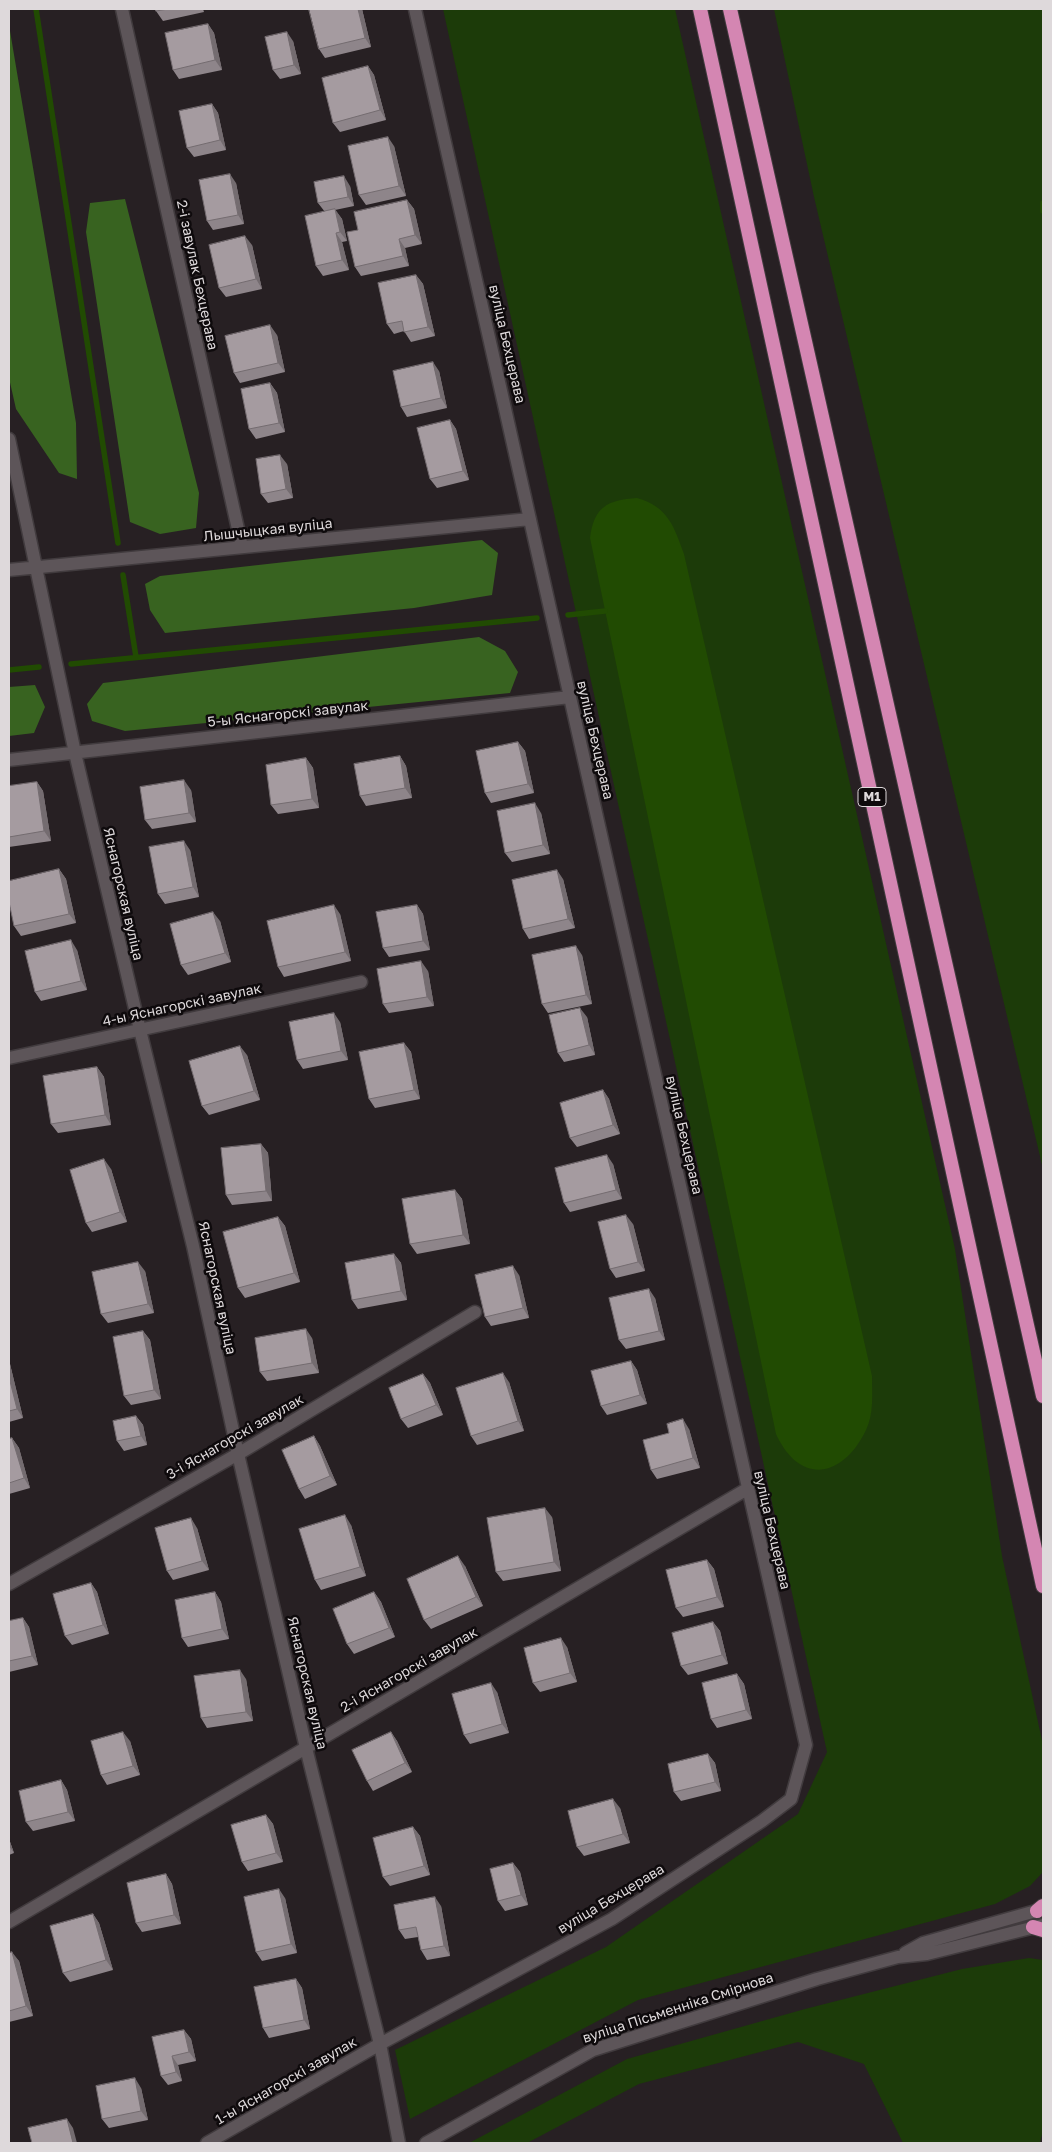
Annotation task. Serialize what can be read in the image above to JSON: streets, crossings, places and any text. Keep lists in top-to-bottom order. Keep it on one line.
{"streets":{"highway":["М1"],"street":["2-і завулак Бехцерава","вуліца Бехцерава","Лышчыцкая вуліца","5-ы Яснагорскі завулак","Яснагорская вуліца","4-ы Яснагорскі завулак","3-і Яснагорскі завулак","2-і Яснагорскі завулак","вуліца Пісьменніка Смірнова","1-ы Яснагорскі завулак"]},"crossings":[["2-і завулак Бехцерава","Лышчыцкая вуліца"],["вуліца Бехцерава","Лышчыцкая вуліца"],["вуліца Бехцерава","5-ы Яснагорскі завулак"],["вуліца Бехцерава","Яснагорская вуліца"],["вуліца Бехцерава","2-і Яснагорскі завулак"],["вуліца Бехцерава","1-ы Яснагорскі завулак"],["Лышчыцкая вуліца","Яснагорская вуліца"],["5-ы Яснагорскі завулак","Яснагорская вуліца"],["Яснагорская вуліца","4-ы Яснагорскі завулак"],["Яснагорская вуліца","3-і Яснагорскі завулак"],["Яснагорская вуліца","2-і Яснагорскі завулак"],["Яснагорская вуліца","1-ы Яснагорскі завулак"]]}
